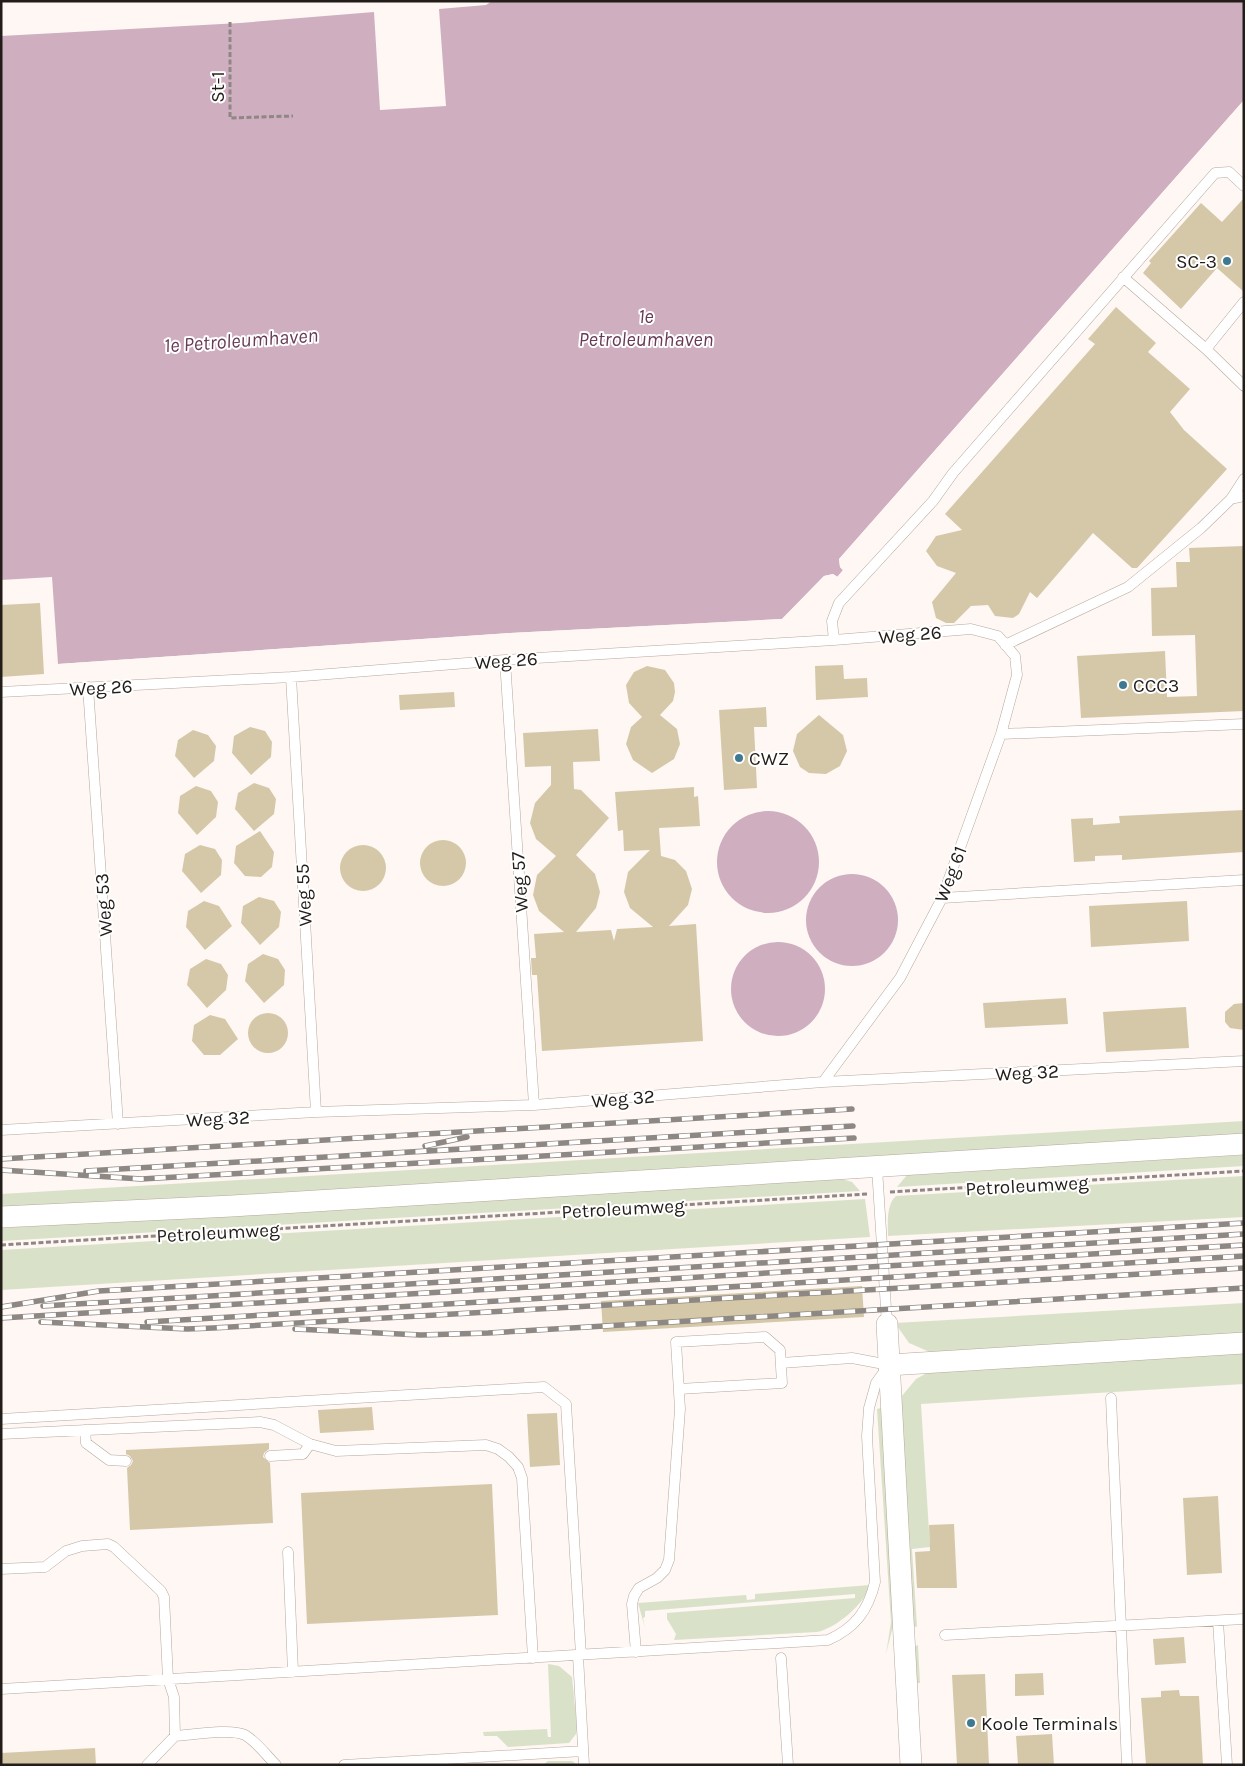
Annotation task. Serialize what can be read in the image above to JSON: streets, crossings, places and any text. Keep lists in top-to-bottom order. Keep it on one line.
{"streets":{"street":["Petroleumweg"],"lane":["Weg 26","Weg 61","Weg 57","Weg 55","Weg 53","Weg 32"],"path":["St-1"]},"crossings":[["Weg 26","Weg 61"],["Weg 26","Weg 57"],["Weg 26","Weg 55"],["Weg 26","Weg 53"],["Weg 61","Weg 32"],["Weg 57","Weg 32"],["Weg 55","Weg 32"],["Weg 53","Weg 32"]],"water":["1e Petroleumhaven"],"places":["SC-3","CCC3","CWZ","Koole Terminals"]}
